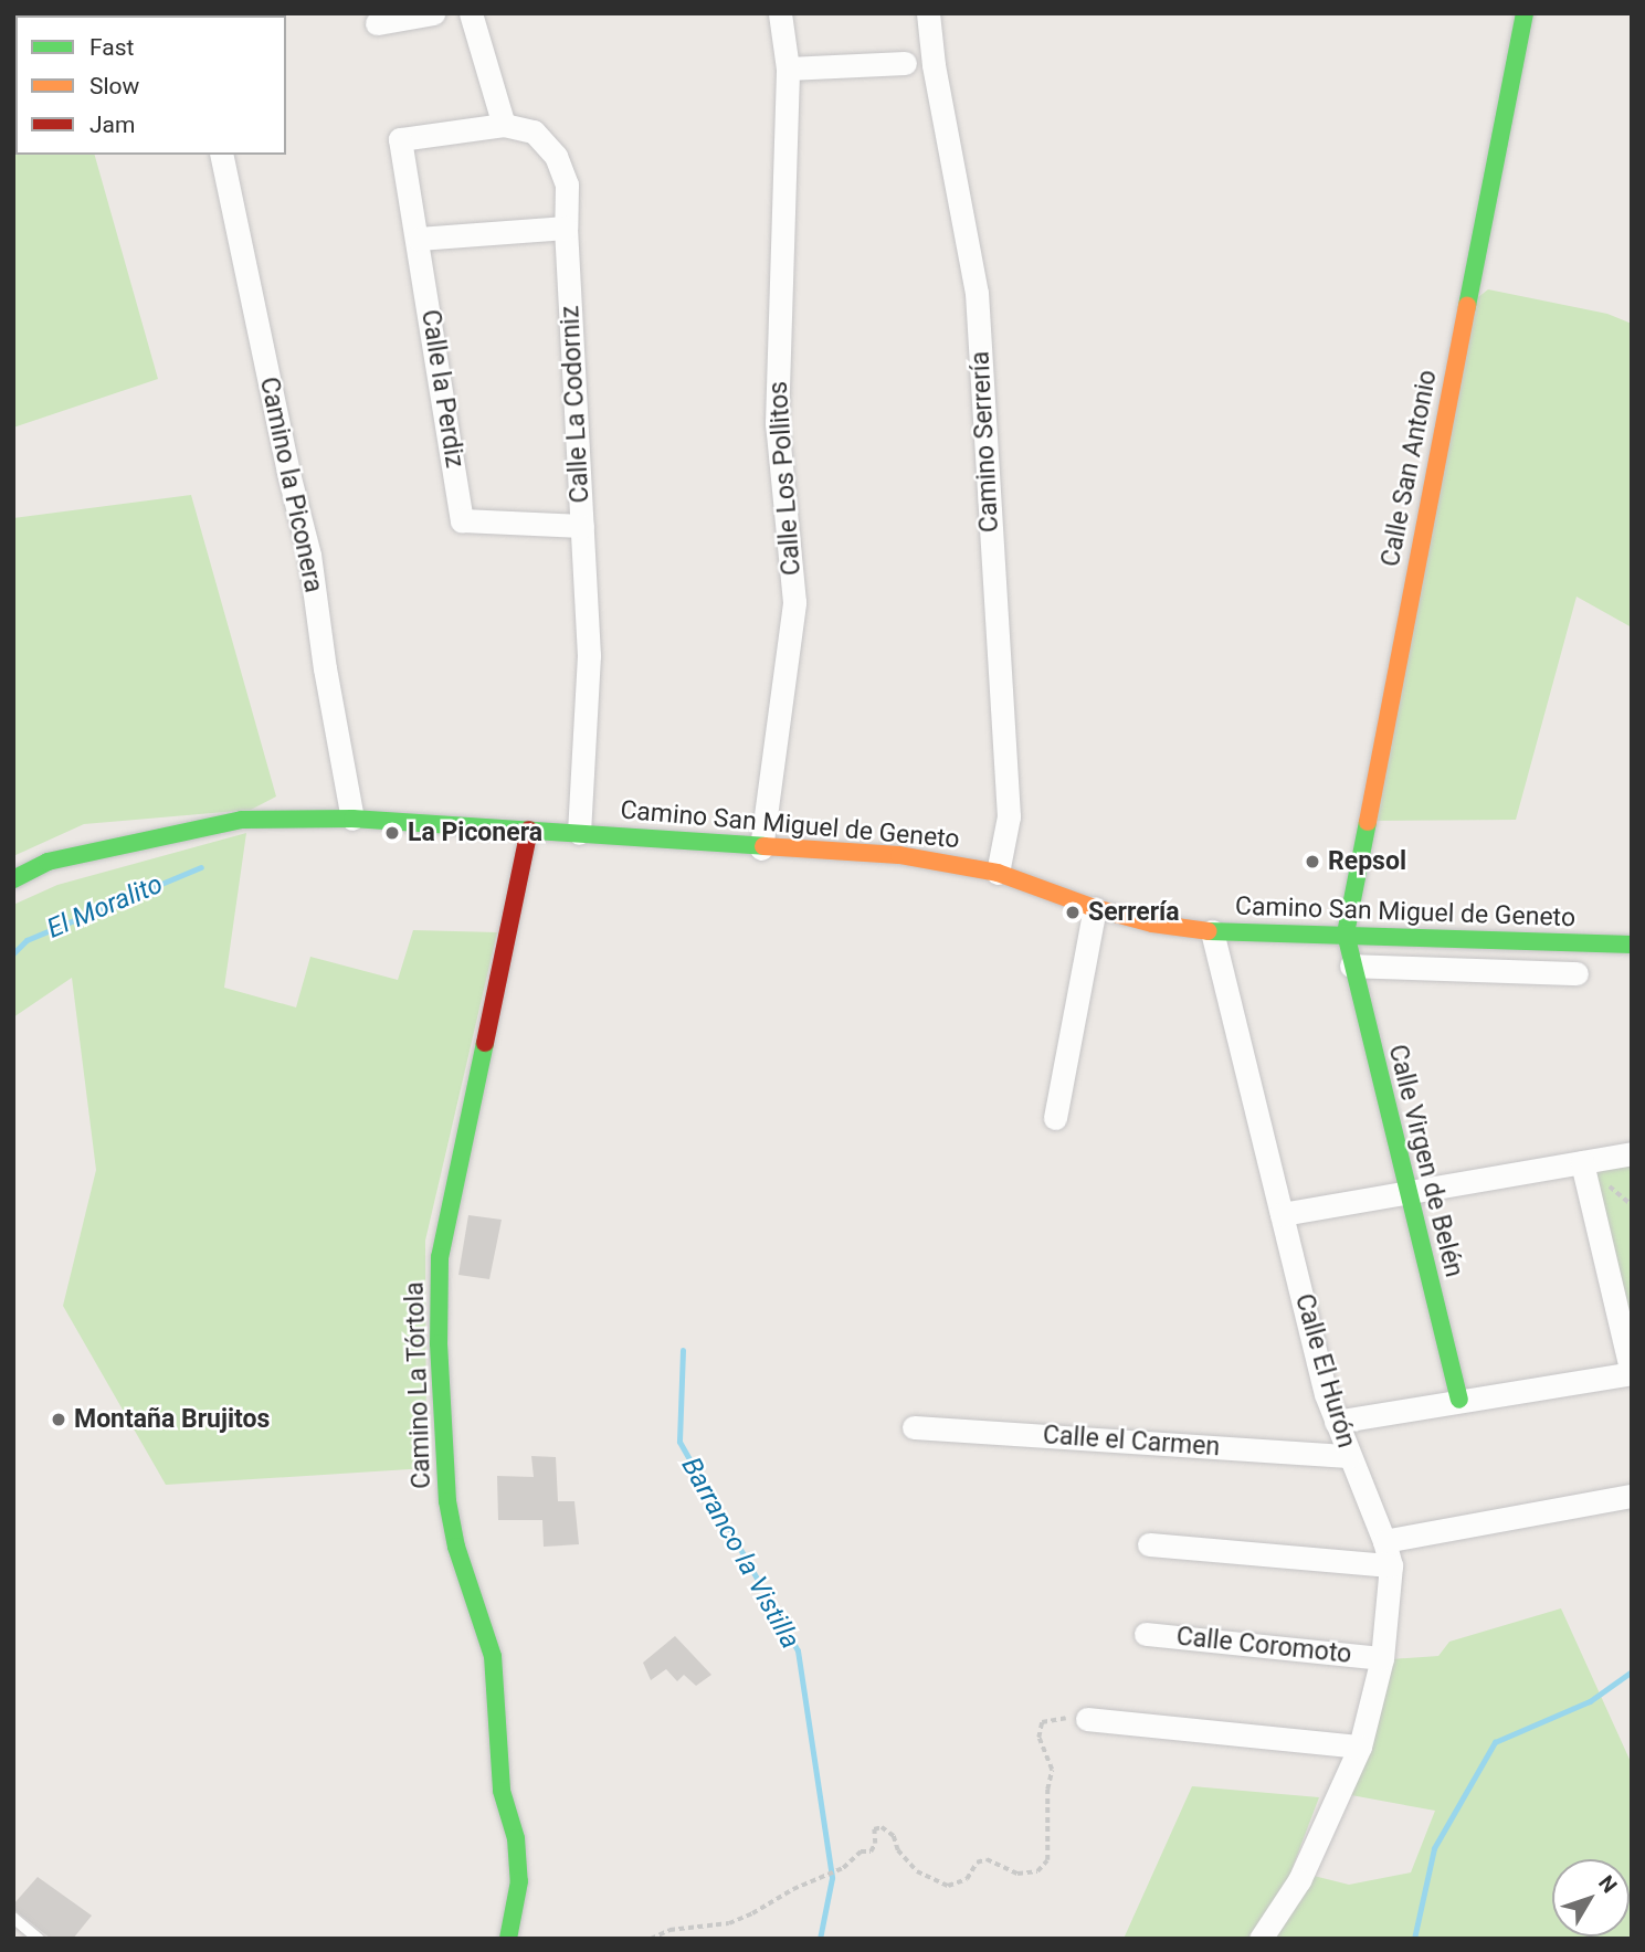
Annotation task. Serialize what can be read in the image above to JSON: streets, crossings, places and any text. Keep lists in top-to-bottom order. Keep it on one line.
{"streets":{"street":["Calle la Perdiz","Calle La Codorniz","Camino Serrería","Calle San Antonio","Calle Los Pollitos","Camino la Piconera","Camino San Miguel de Geneto","Calle Virgen de Belén","Calle El Hurón","Camino La Tórtola","Calle el Carmen","Calle Coromoto"]},"crossings":[["Calle la Perdiz","Calle La Codorniz"],["Calle La Codorniz","Camino San Miguel de Geneto"],["Camino Serrería","Camino San Miguel de Geneto"],["Calle San Antonio","Camino San Miguel de Geneto"],["Calle San Antonio","Calle Virgen de Belén"],["Calle Los Pollitos","Camino San Miguel de Geneto"],["Camino la Piconera","Camino San Miguel de Geneto"],["Camino San Miguel de Geneto","Calle Virgen de Belén"],["Camino San Miguel de Geneto","Calle El Hurón"],["Camino San Miguel de Geneto","Camino La Tórtola"],["Calle El Hurón","Calle el Carmen"],["Calle El Hurón","Calle Coromoto"]],"water":["El Moralito","Barranco la Vistilla"],"places":["La Piconera","Repsol","Serrería","Montaña Brujitos"],"legend":["Fast","Slow","Jam"],"north":"top right"}
